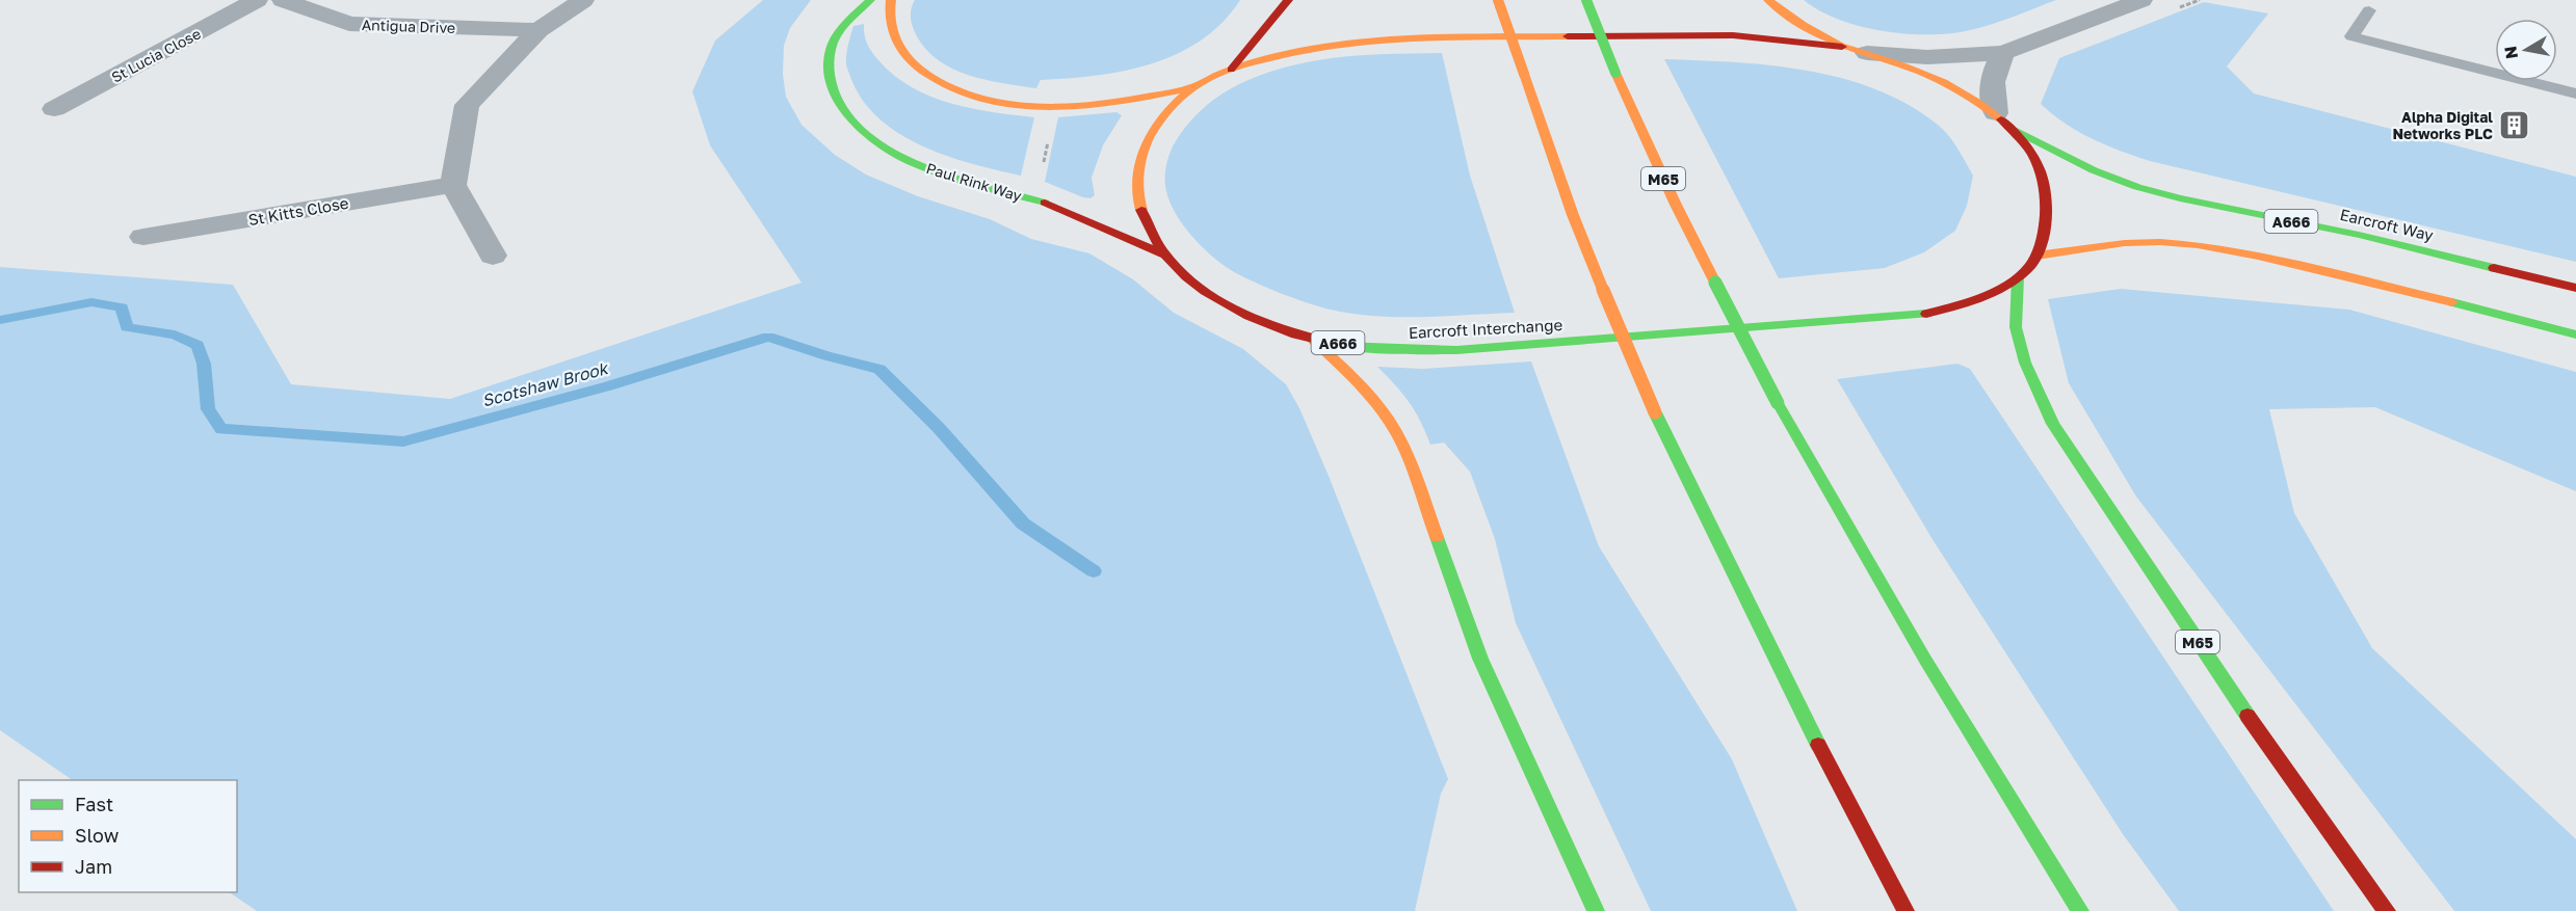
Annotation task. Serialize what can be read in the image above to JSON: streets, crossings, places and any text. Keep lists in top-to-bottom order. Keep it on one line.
{"streets":{"main road":["M65","Paul Rink Way","A666","Earcroft Way","Earcroft Interchange"],"street":["Antigua Drive","St Lucia Close","St Kitts Close"]},"crossings":[["M65","Earcroft Interchange"],["Paul Rink Way","Earcroft Interchange"],["Earcroft Way","Earcroft Interchange"]],"water":["Scotshaw Brook"],"places":{"building":["Alpha Digital Networks PLC"]},"legend":["Fast","Slow","Jam"],"north":"left"}
